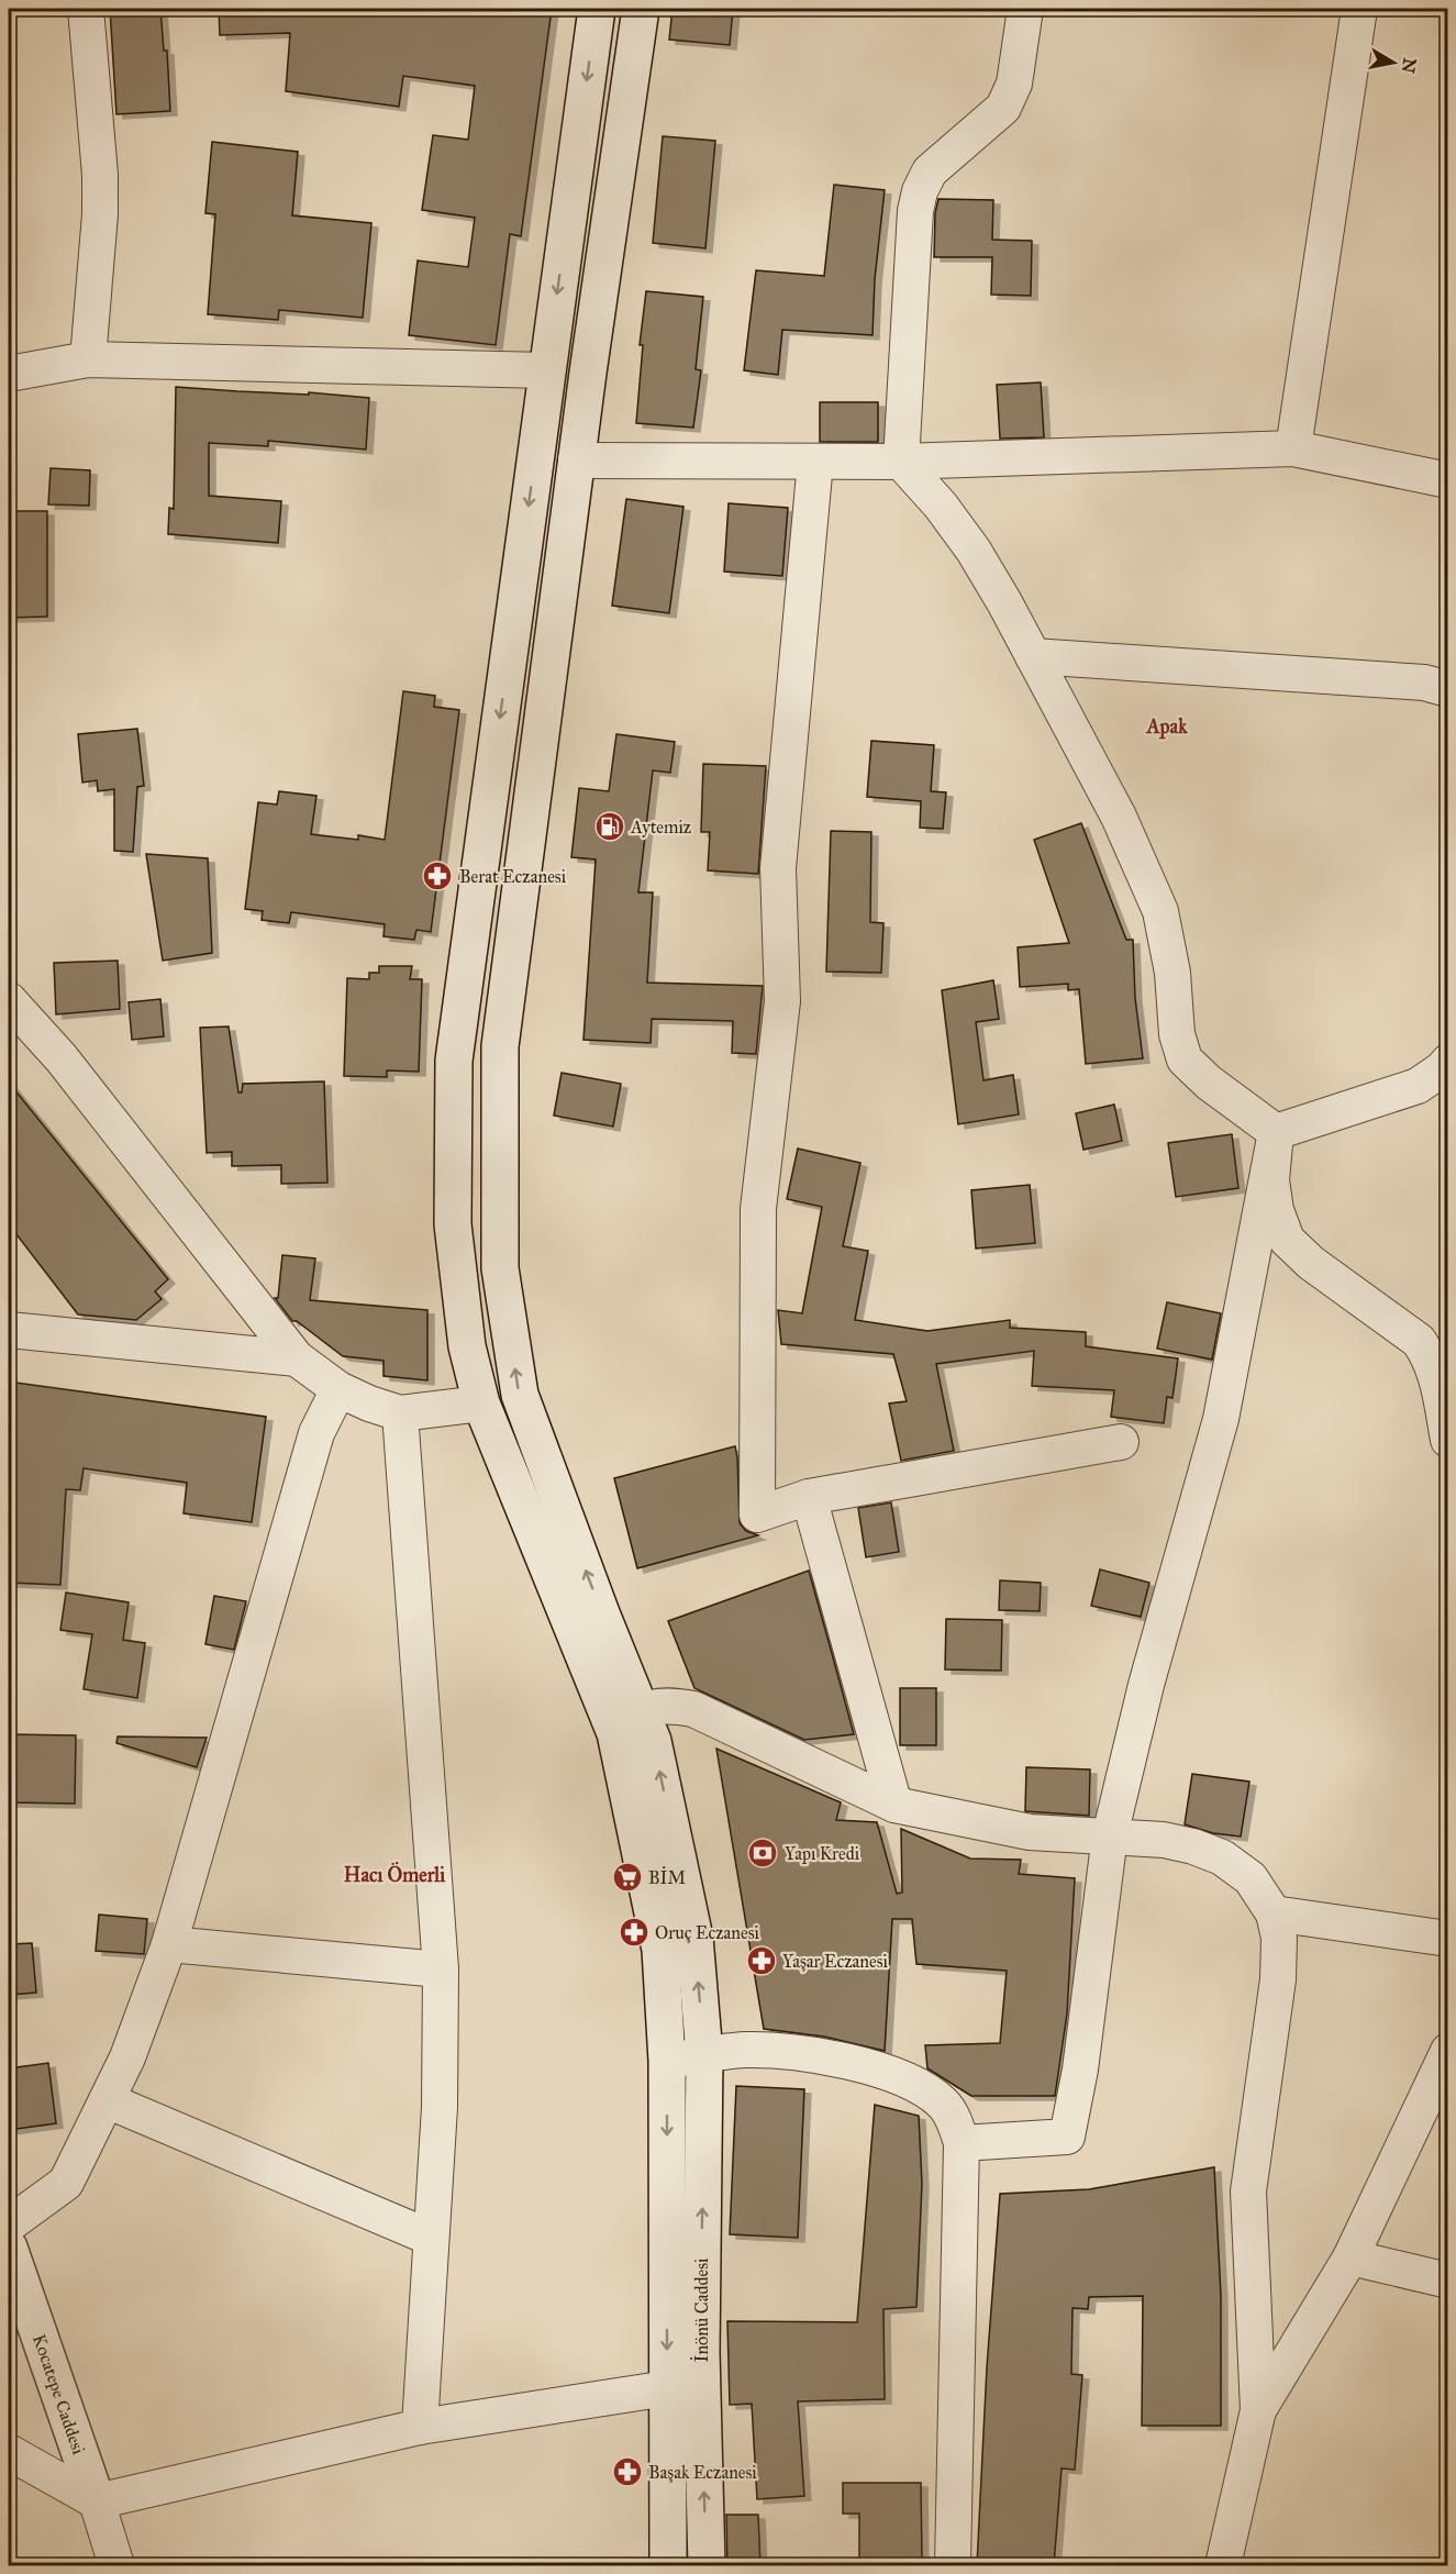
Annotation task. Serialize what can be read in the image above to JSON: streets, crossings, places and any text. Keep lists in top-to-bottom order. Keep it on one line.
{"streets":{"main road":["İnönü Caddesi","Kocatepe Caddesi"]},"districts":["Apak","Hacı Ömerli"],"places":{"fuel station":["Aytemiz"],"pharmacy":["Berat Eczanesi","Oruç Eczanesi","Yaşar Eczanesi","Başak Eczanesi"],"bank":["Yapı Kredi"],"supermarket":["BİM"]},"north":"right"}
